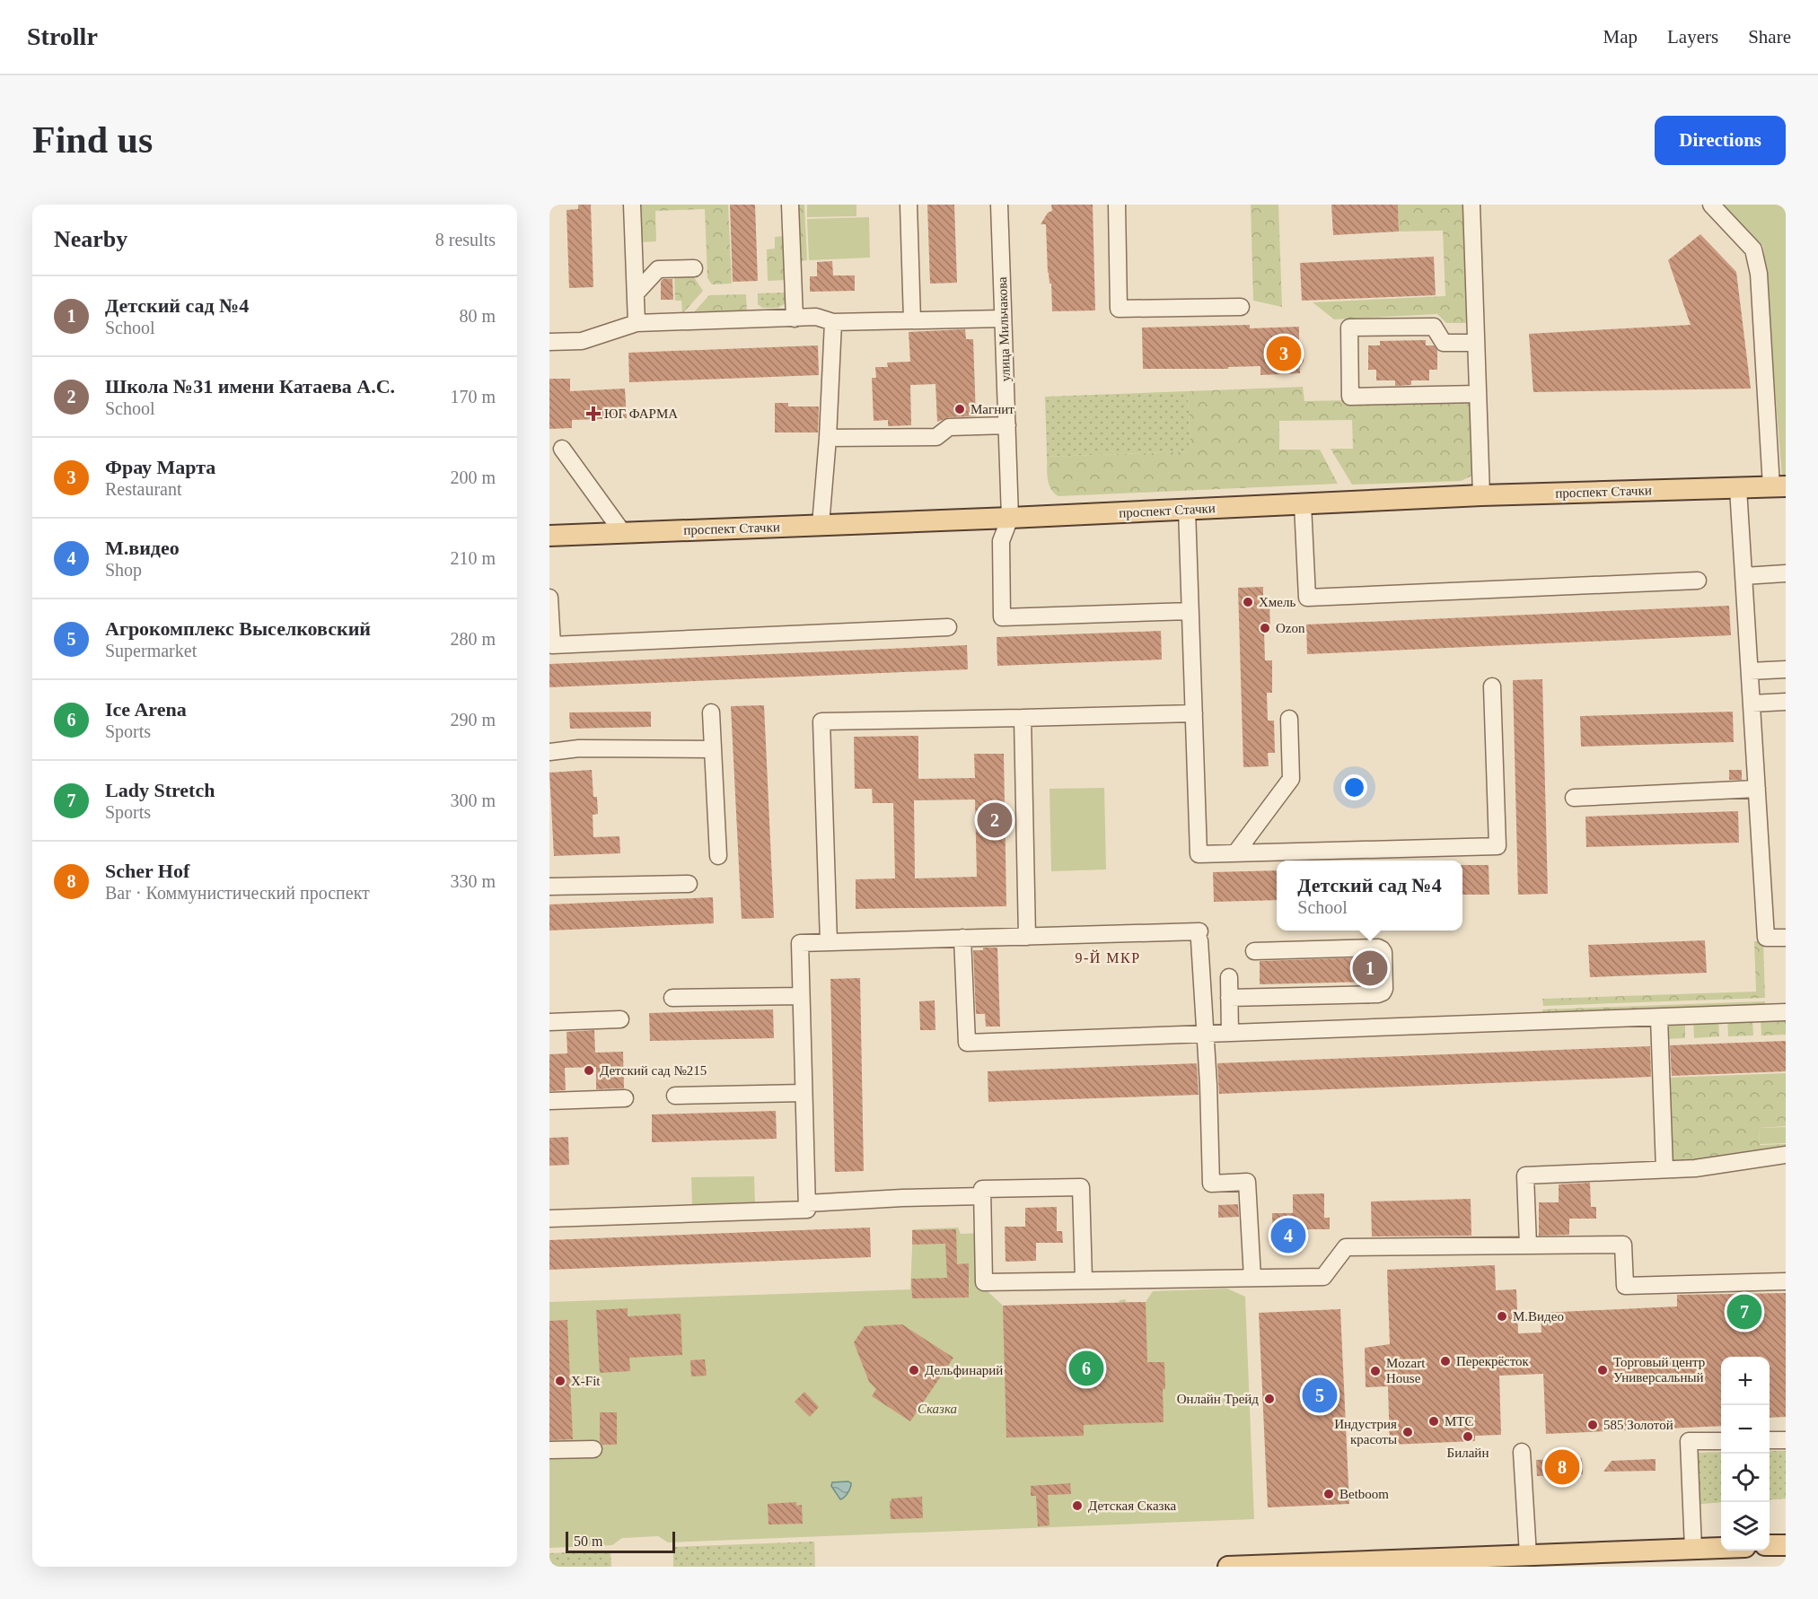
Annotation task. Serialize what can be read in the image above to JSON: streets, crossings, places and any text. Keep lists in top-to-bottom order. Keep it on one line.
{"streets":{"main road":["проспект Стачки"],"street":["улица Мильчакова"]},"crossings":[["улица Мильчакова","проспект Стачки"]],"districts":["9-Й МКР"],"parks":["Сказка"],"places":{"other":["Магнит","Хмель","Ozon","Детский сад №215","М.Видео","Перекрёсток","Дельфинарий","Торговый центр Универсальный","Mozart House","X-Fit","Онлайн Трейд","МТС","585 Золотой","Индустрия красоты","Билайн","Betboom","Детская Сказка"],"health":["ЮГ ФАРМА"]},"scale_bar":"50 m","page":{"header":"Strollr","nav":["Map","Layers","Share"],"buttons":"Directions","title":"Find us","heading":["Nearby","8 results"],"list":[{"mark":"1","name":"Детский сад №4","note":"School","value":"80 m"},{"mark":"2","name":"Школа №31 имени Катаева А.С.","note":"School","value":"170 m"},{"mark":"3","name":"Фрау Марта","note":"Restaurant","value":"200 m"},{"mark":"4","name":"М.видео","note":"Shop","value":"210 m"},{"mark":"5","name":"Агрокомплекс Выселковский","note":"Supermarket","value":"280 m"},{"mark":"6","name":"Ice Arena","note":"Sports","value":"290 m"},{"mark":"7","name":"Lady Stretch","note":"Sports","value":"300 m"},{"mark":"8","name":"Scher Hof","note":"Bar · Коммунистический проспект","value":"330 m"}],"pins":["3","2","1","4","7","6","5","8"],"popup":["Детский сад №4","School"],"map_buttons":["+","−"],"scale":"50 m"}}
